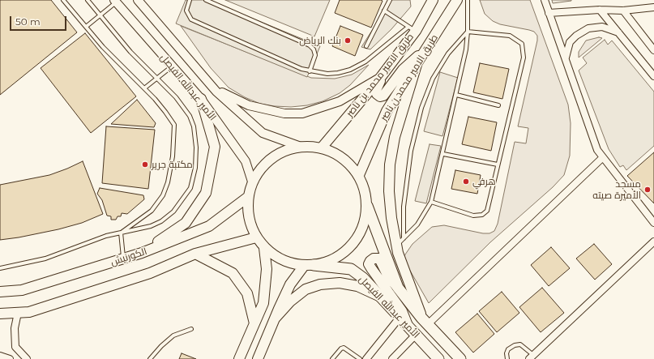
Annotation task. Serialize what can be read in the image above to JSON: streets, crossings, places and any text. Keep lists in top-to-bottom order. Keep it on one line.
{"streets":{"main road":["طريق الامير محمد بن ناصر","طريق الامير محمد ن ناصر","الأمير عبدالله الفيصل","الكورنيش"]},"places":["بنك الرياض","مكتبة جرير","هرفي","مسجد الأميرة صيته"],"scale_bar":"50 m"}
